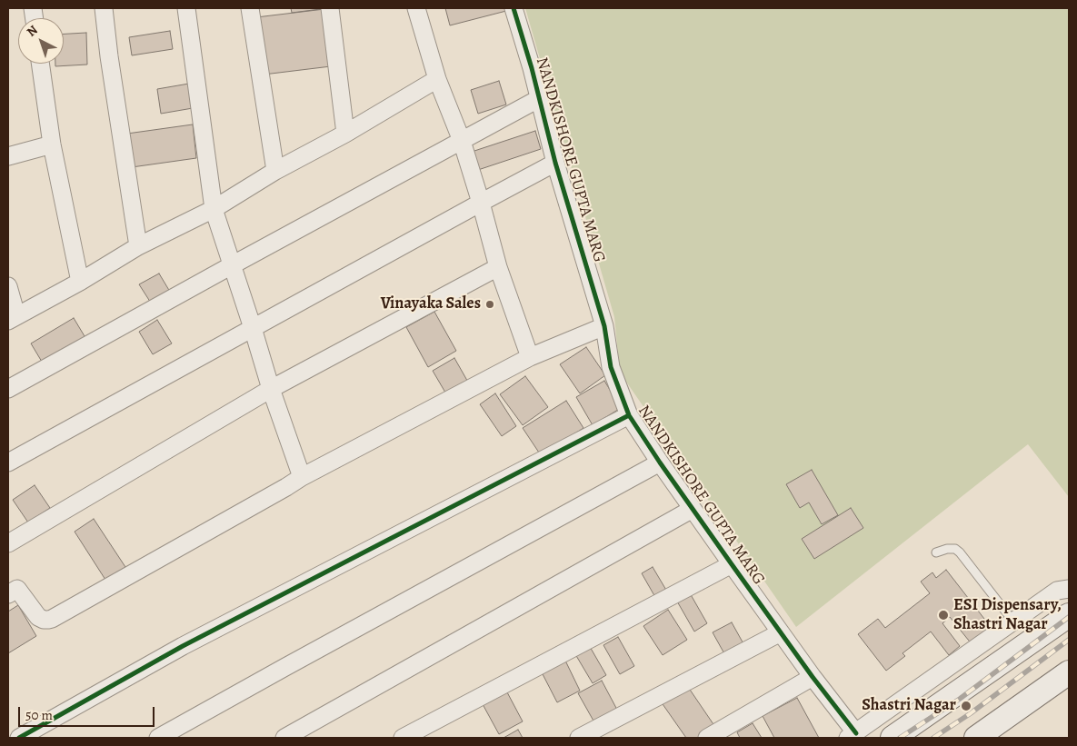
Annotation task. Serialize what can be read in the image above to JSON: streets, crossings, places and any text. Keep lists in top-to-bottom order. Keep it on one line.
{"streets":{"street":["NANDKISHORE GUPTA MARG"]},"places":["Vinayaka Sales","ESI Dispensary, Shastri Nagar","Shastri Nagar"],"scale_bar":"50 m","north":"top left"}
